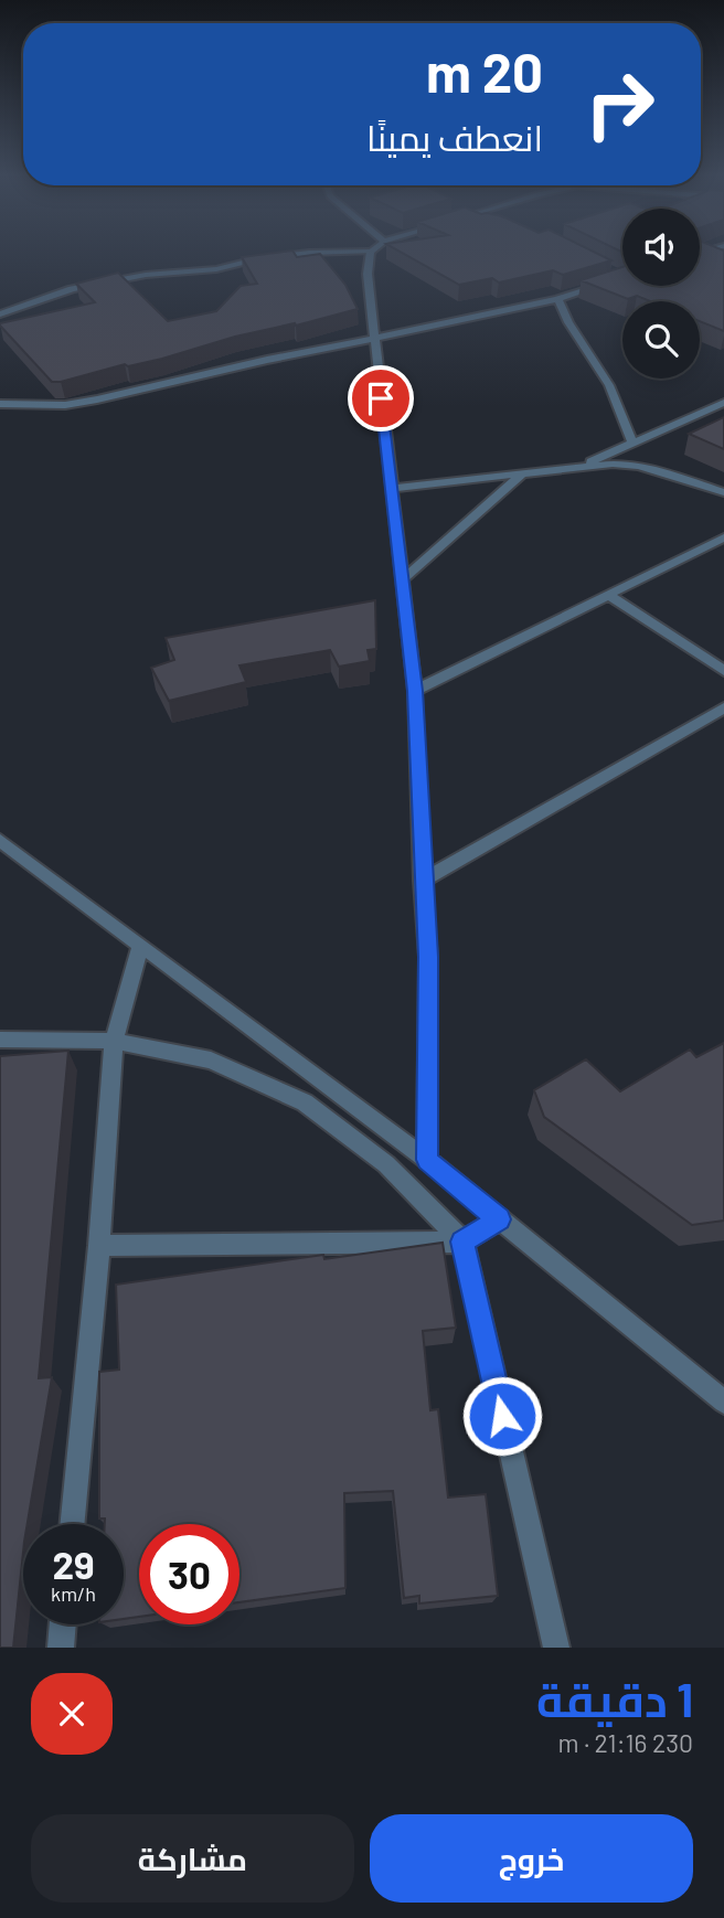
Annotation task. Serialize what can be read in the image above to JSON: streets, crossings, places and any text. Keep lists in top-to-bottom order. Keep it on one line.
{"page":{"turn":["20 m","انعطف يمينًا"],"speed":"29 km/h","limit":"30","heading":["1 دقيقة","230 m · 21:16"],"buttons":["خروج","مشاركة"]}}
